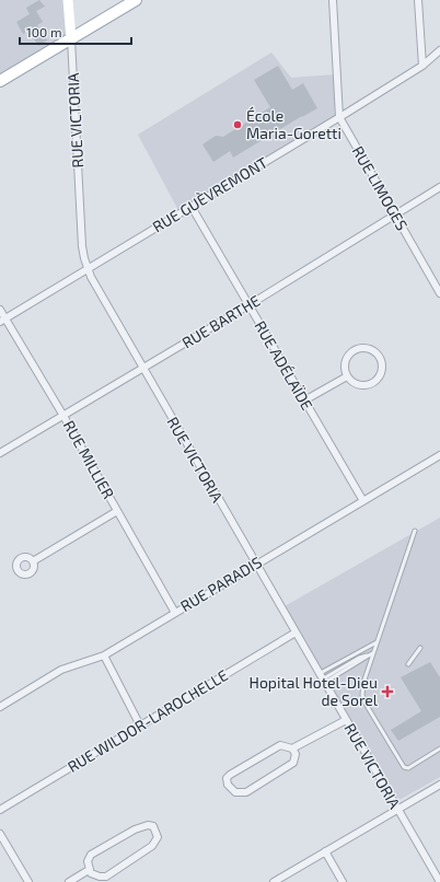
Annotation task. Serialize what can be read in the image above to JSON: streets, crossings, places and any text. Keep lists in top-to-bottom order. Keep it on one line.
{"streets":{"street":["RUE VICTORIA","RUE LIMOGES","RUE GUÈVREMONT","RUE BARTHE","RUE ADÉLAÏDE","RUE MILLIER","RUE PARADIS","RUE WILDOR-LAROCHELLE"]},"crossings":[["RUE VICTORIA","RUE GUÈVREMONT"],["RUE VICTORIA","RUE BARTHE"],["RUE VICTORIA","RUE PARADIS"],["RUE VICTORIA","RUE WILDOR-LAROCHELLE"],["RUE LIMOGES","RUE GUÈVREMONT"],["RUE LIMOGES","RUE BARTHE"],["RUE GUÈVREMONT","RUE ADÉLAÏDE"],["RUE GUÈVREMONT","RUE MILLIER"],["RUE BARTHE","RUE ADÉLAÏDE"],["RUE BARTHE","RUE MILLIER"],["RUE ADÉLAÏDE","RUE PARADIS"],["RUE MILLIER","RUE PARADIS"]],"places":{"other":["École Maria-Goretti"],"health":["Hopital Hotel-Dieu de Sorel"]},"scale_bar":"100 m"}
